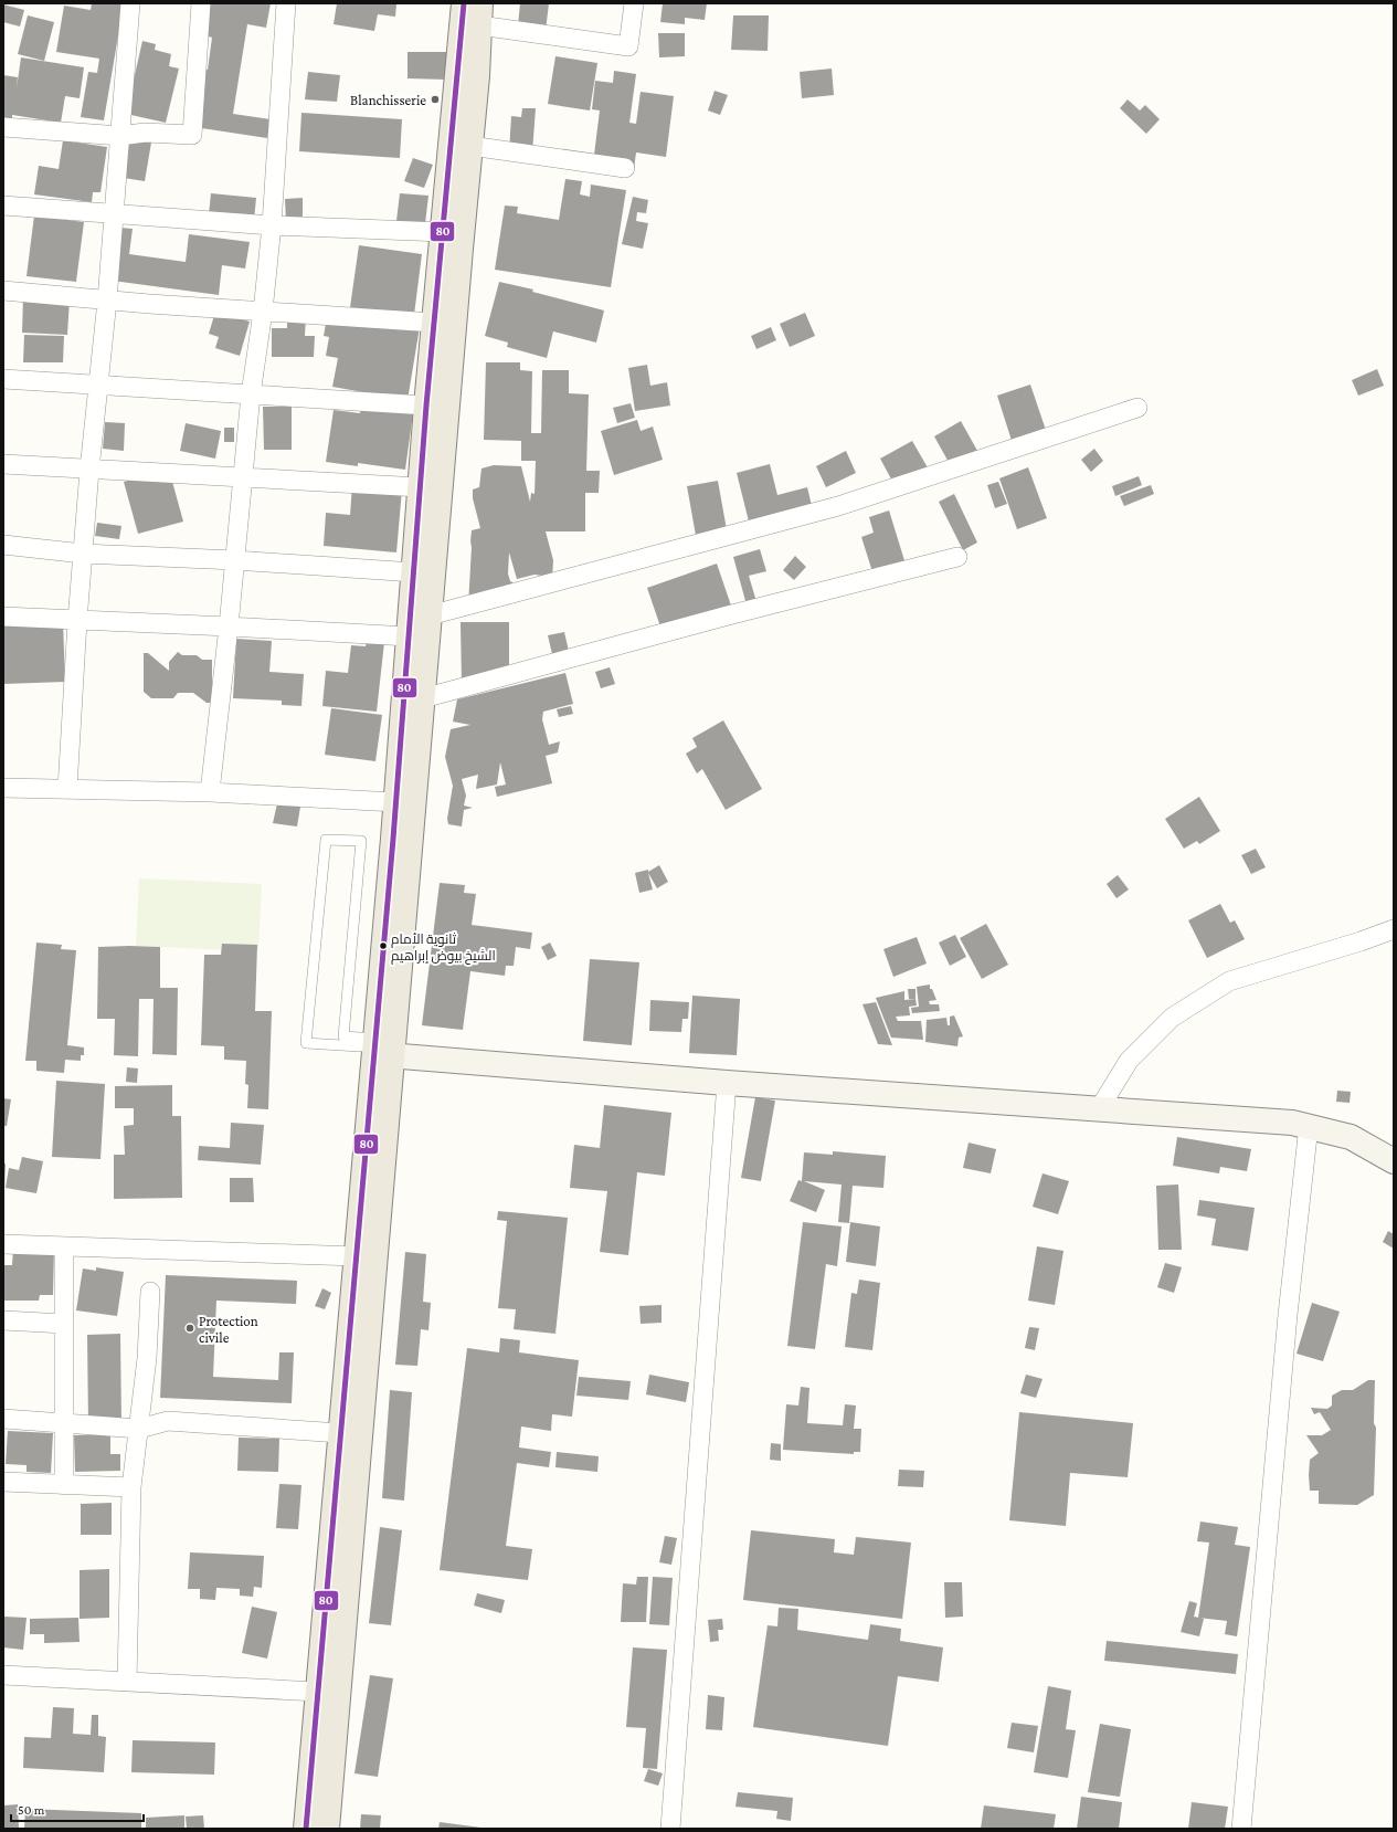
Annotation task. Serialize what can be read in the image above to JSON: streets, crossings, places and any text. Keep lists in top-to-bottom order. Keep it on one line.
{"places":["Blanchisserie","ثانوية الأمام الشيخ بيوض إبراهيم","Protection civile"],"lines":["transit line 80"],"scale_bar":"50 m"}
